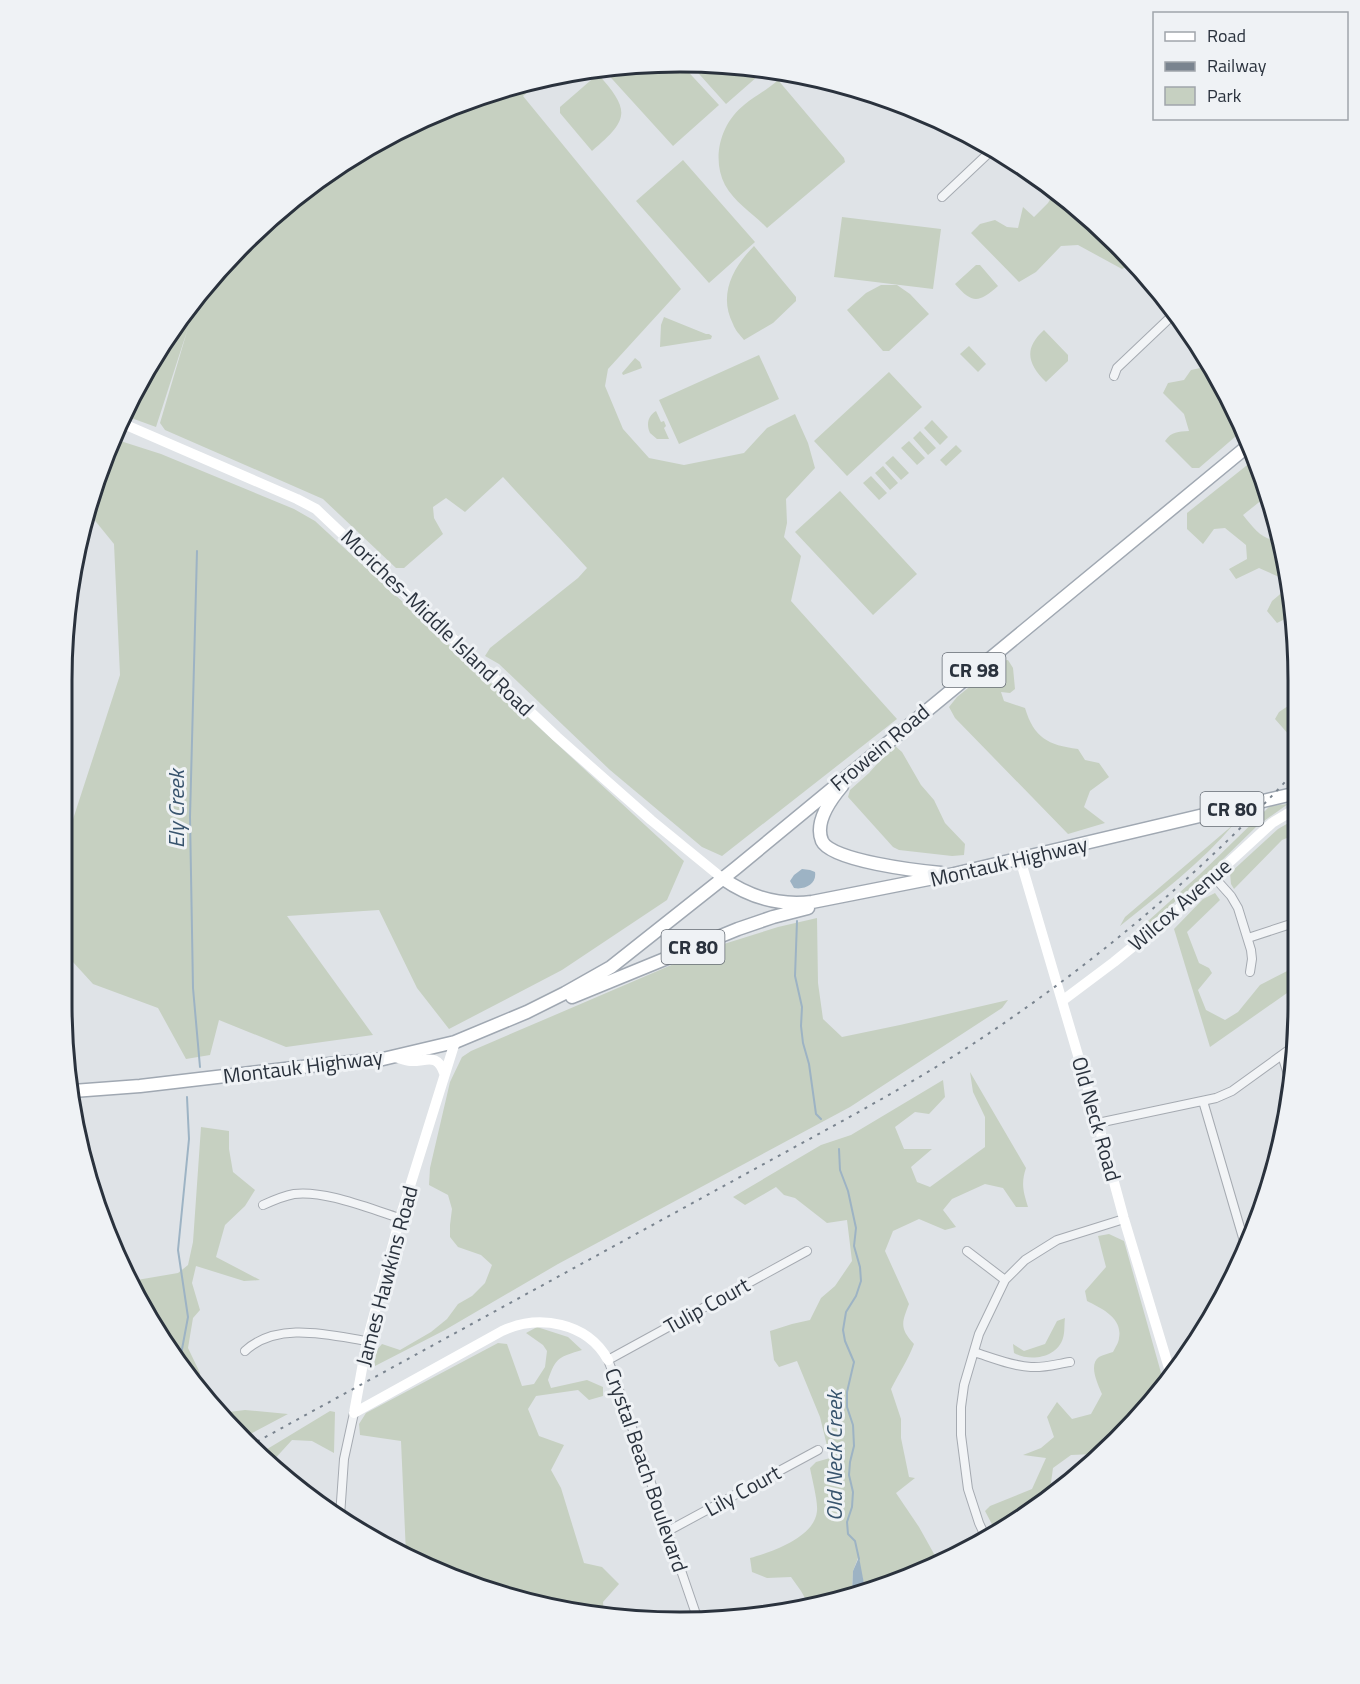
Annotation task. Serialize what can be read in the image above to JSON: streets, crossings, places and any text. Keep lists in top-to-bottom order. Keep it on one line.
{"streets":{"main road":["CR 98","Frowein Road","CR 80","Montauk Highway"],"street":["Moriches-Middle Island Road","Wilcox Avenue","Old Neck Road","James Hawkins Road","Tulip Court","Crystal Beach Boulevard","Lily Court"]},"crossings":[["Moriches-Middle Island Road","Frowein Road"],["Moriches-Middle Island Road","Montauk Highway"],["Frowein Road","CR 80"],["Frowein Road","Montauk Highway"],["CR 80","Montauk Highway"],["Montauk Highway","Old Neck Road"],["Montauk Highway","James Hawkins Road"],["Wilcox Avenue","Old Neck Road"],["James Hawkins Road","Crystal Beach Boulevard"],["Tulip Court","Crystal Beach Boulevard"],["Crystal Beach Boulevard","Lily Court"]],"water":["Ely Creek","Old Neck Creek"],"legend":["Road","Railway","Park"]}
